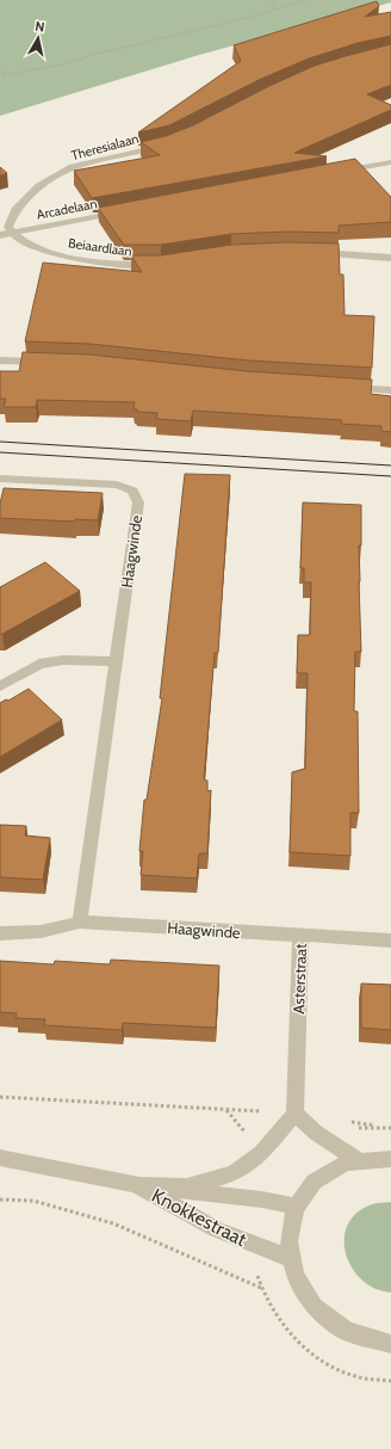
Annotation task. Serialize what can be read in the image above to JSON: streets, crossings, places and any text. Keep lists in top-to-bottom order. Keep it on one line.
{"streets":{"street":["Theresialaan","Arcadelaan","Beiaardlaan","Haagwinde","Asterstraat","Knokkestraat"]},"crossings":[["Theresialaan","Arcadelaan"],["Theresialaan","Beiaardlaan"],["Arcadelaan","Beiaardlaan"],["Haagwinde","Asterstraat"]],"north":"top"}
